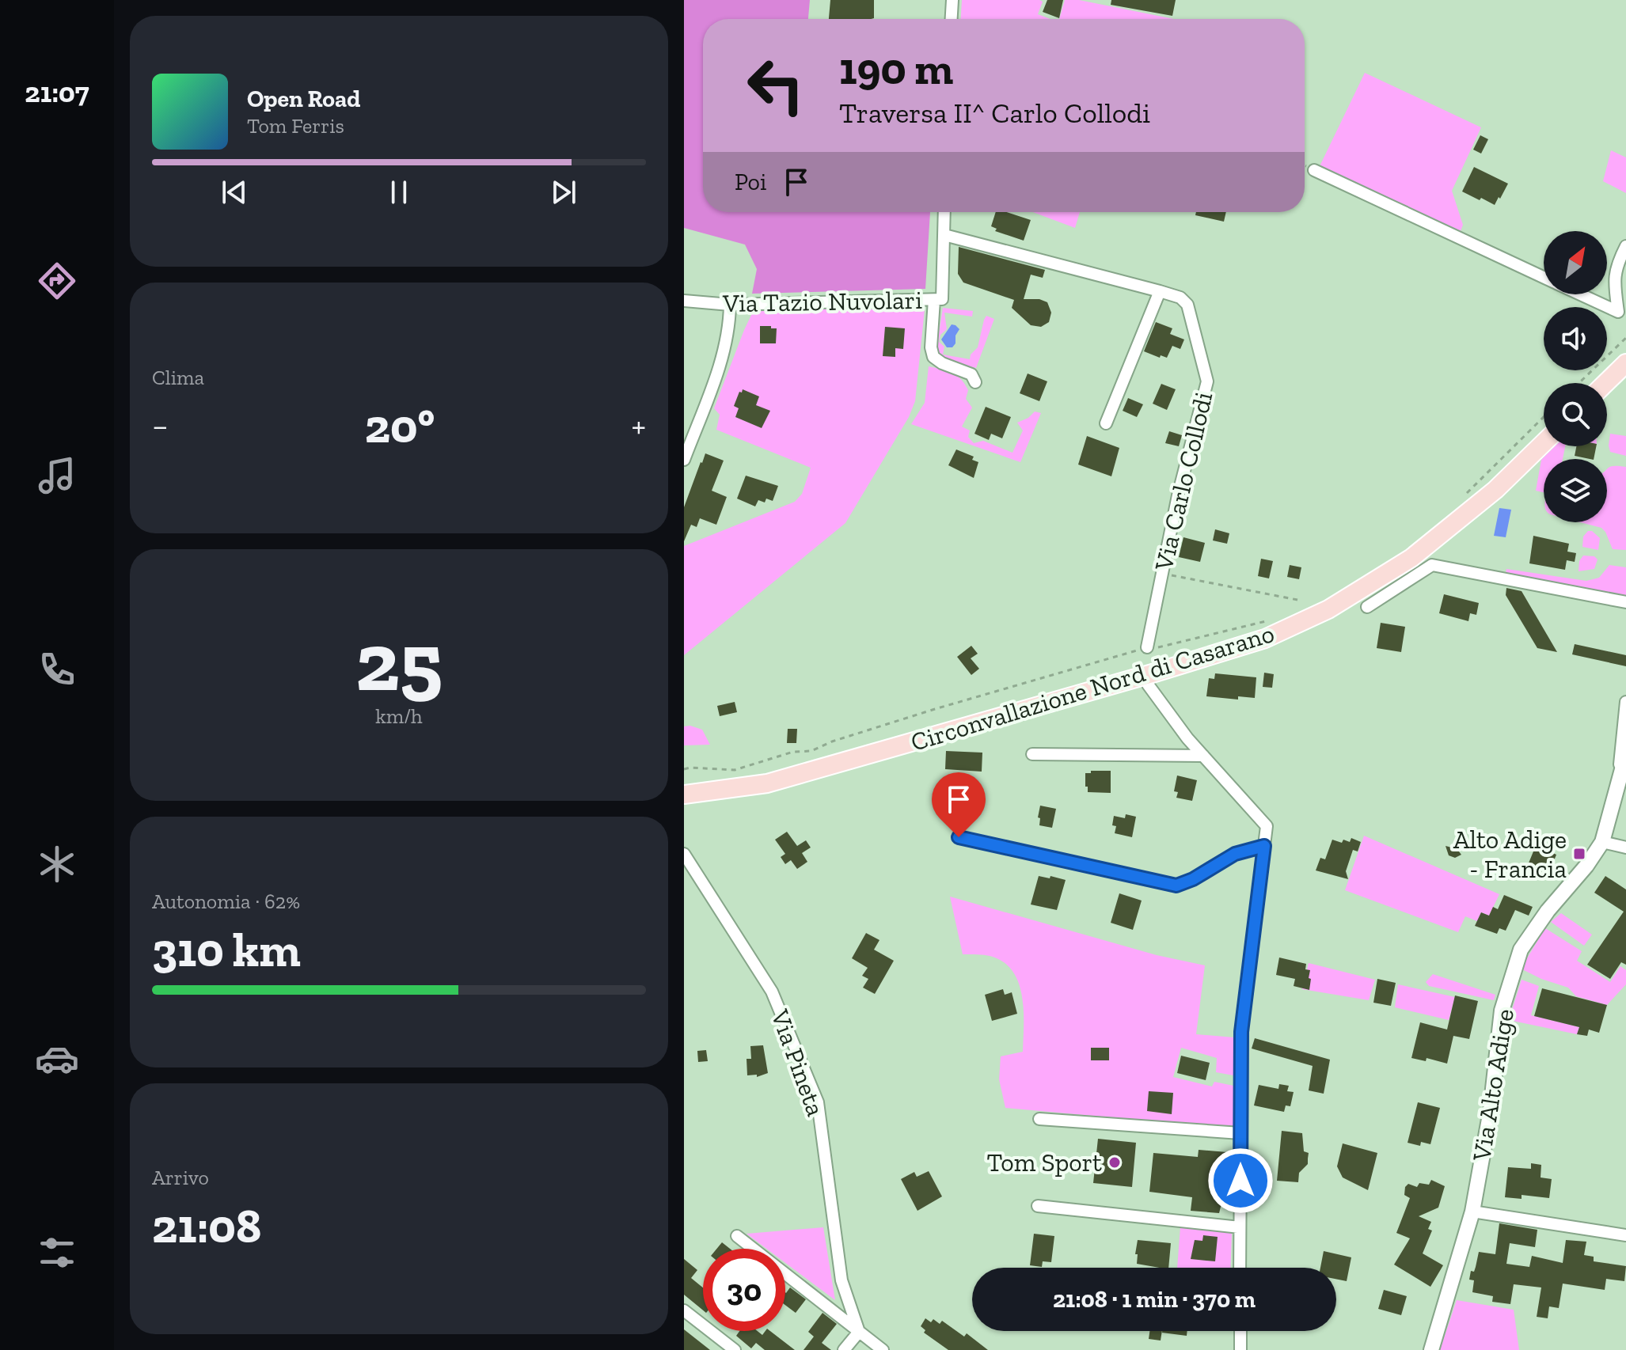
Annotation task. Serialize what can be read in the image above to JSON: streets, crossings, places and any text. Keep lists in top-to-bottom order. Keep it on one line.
{"streets":{"main road":["Circonvallazione Nord di Casarano"],"street":["Via Tazio Nuvolari","Via Carlo Collodi","Via Pineta","Via Alto Adige"]},"crossings":[["Via Tazio Nuvolari","Via Carlo Collodi"]],"places":{"transit":["Alto Adige - Francia"],"other":["Tom Sport"]},"north":"top right","page":{"tabs":"21:07","turn":["190 m","Traversa II^ Carlo Collodi"],"song":["Open Road","Tom Ferris"],"then":"Poi","tile":["Clima",["25","km/h"],["Autonomia · 62%","310 km"],["Arrivo","21:08"]],"heat":["−","20°","+"],"limit":"30","trip":"21:08 · 1 min · 370 m"}}
